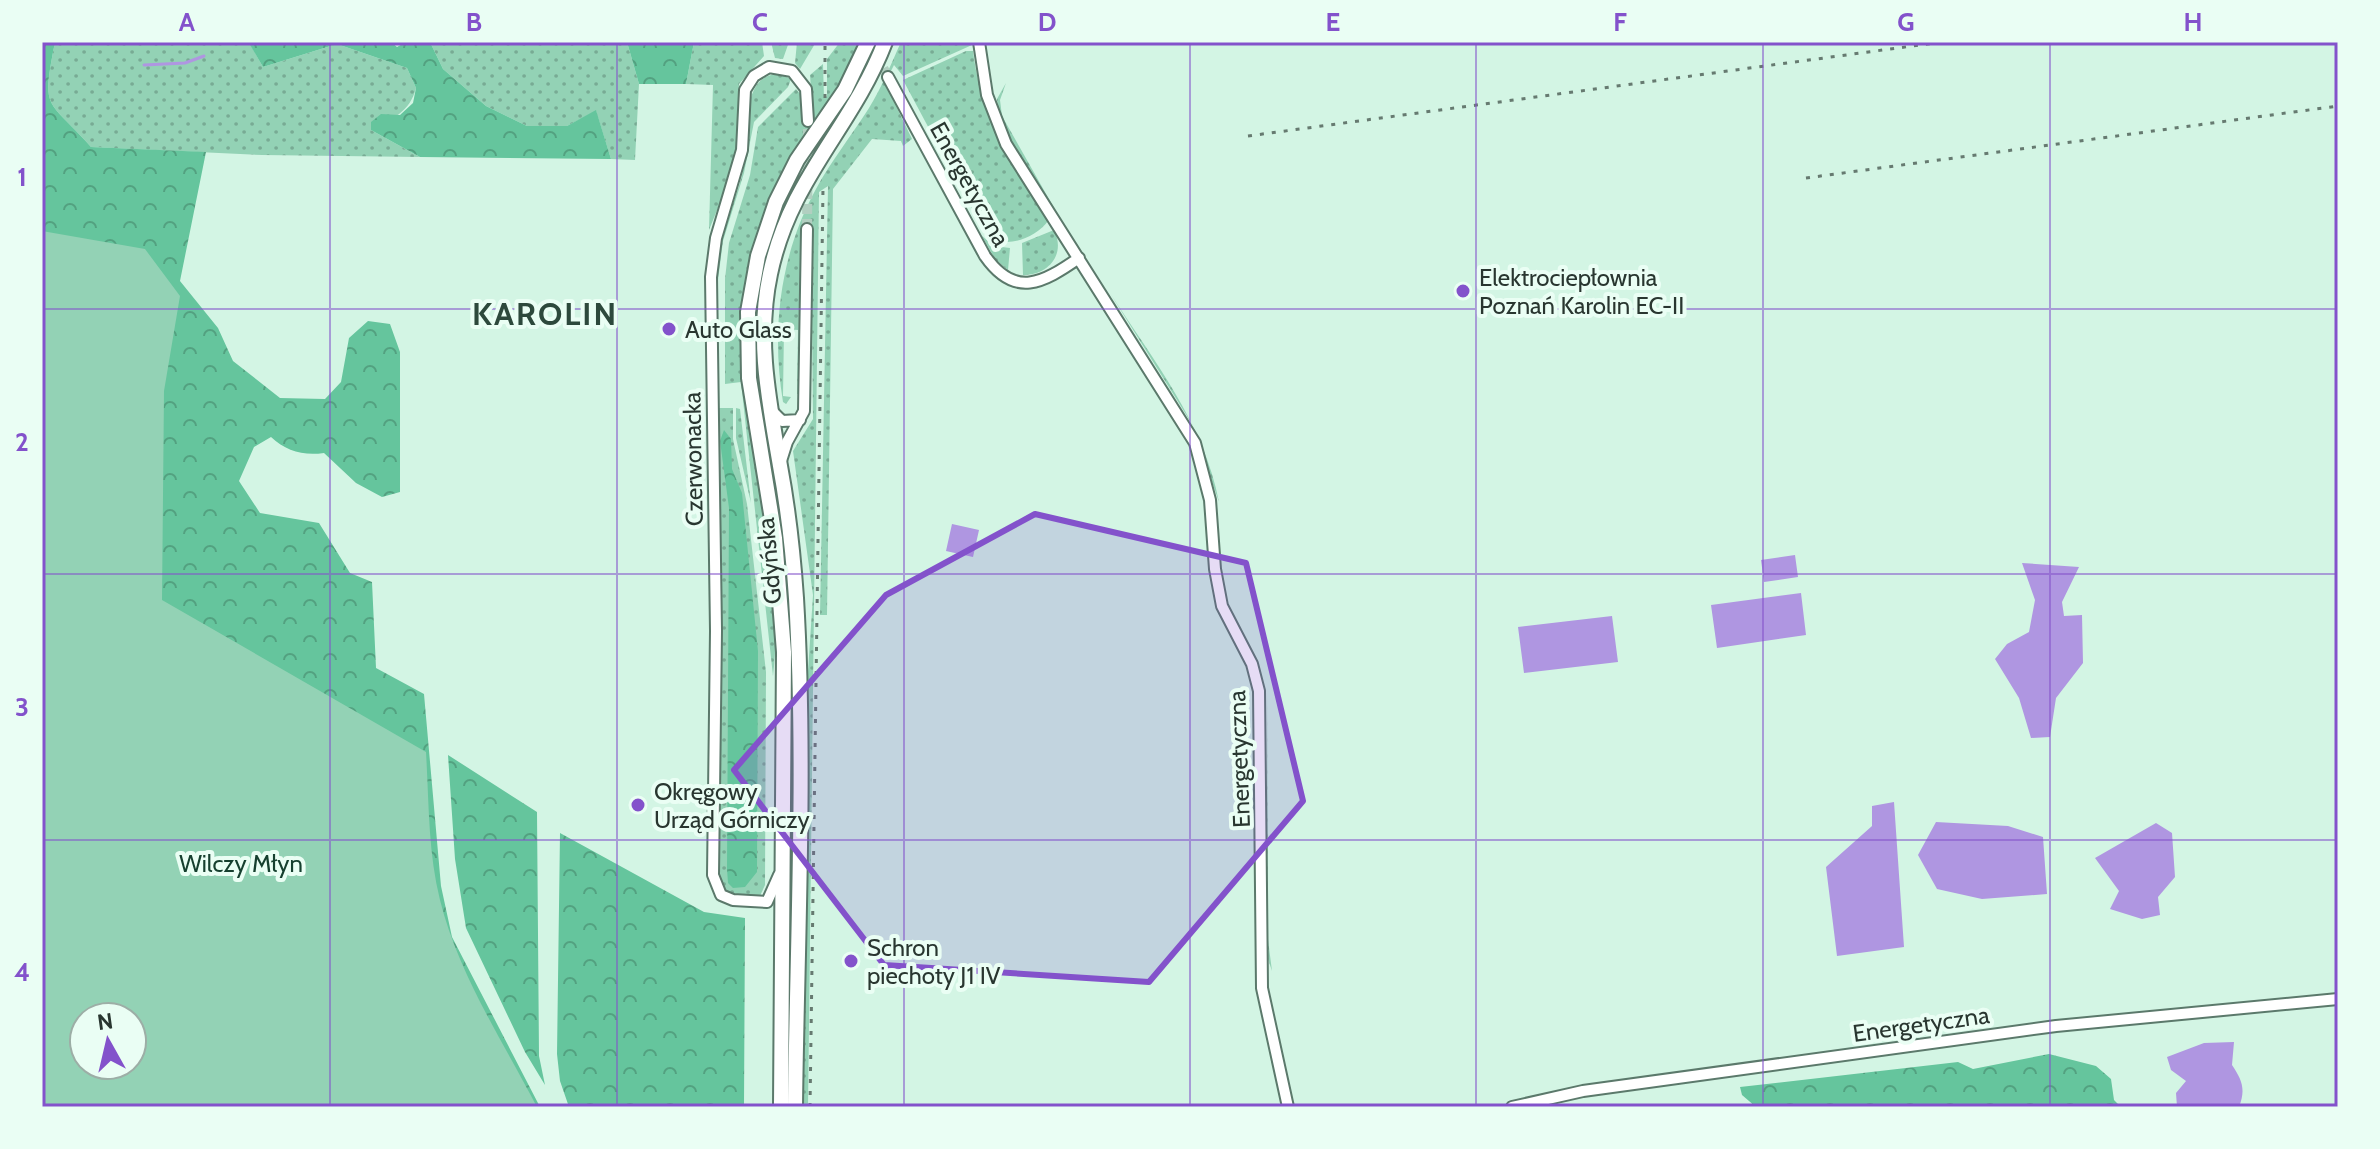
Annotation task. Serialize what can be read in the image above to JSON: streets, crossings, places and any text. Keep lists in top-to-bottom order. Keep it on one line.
{"streets":{"main road":["Gdyńska"],"street":["Energetyczna","Czerwonacka"]},"districts":["KAROLIN"],"parks":["Wilczy Młyn"],"places":["Elektrociepłownia Poznań Karolin EC-II","Auto Glass","Okręgowy Urząd Górniczy","Schron piechoty J1 IV"],"north":"top","grid":{"columns":["A","B","C","D","E","F","G","H"],"rows":["1","2","3","4"]}}
